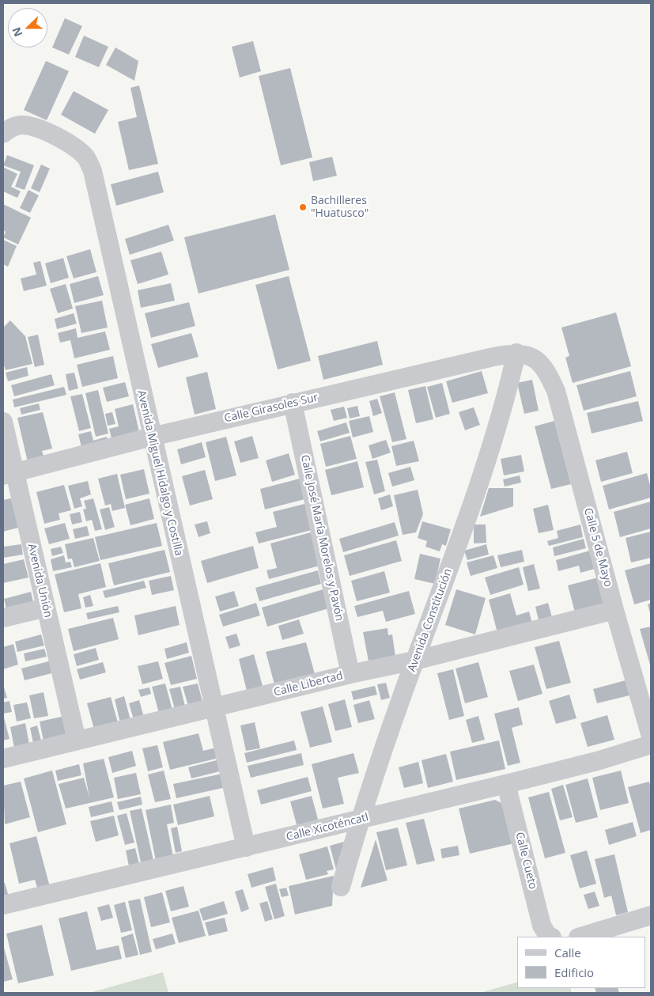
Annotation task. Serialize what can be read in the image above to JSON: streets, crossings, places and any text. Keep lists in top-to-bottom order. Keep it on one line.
{"streets":{"street":["Calle Girasoles Sur","Avenida Miguel Hidalgo y Costilla","Calle José María Morelos y Pavón","Calle 5 de Mayo","Avenida Unión","Avenida Constitución","Calle Libertad","Calle Xicoténcatl","Calle Cueto"]},"crossings":[["Calle Girasoles Sur","Avenida Miguel Hidalgo y Costilla"],["Calle Girasoles Sur","Calle José María Morelos y Pavón"],["Calle Girasoles Sur","Calle 5 de Mayo"],["Calle Girasoles Sur","Avenida Unión"],["Calle Girasoles Sur","Avenida Constitución"],["Avenida Miguel Hidalgo y Costilla","Calle Libertad"],["Avenida Miguel Hidalgo y Costilla","Calle Xicoténcatl"],["Calle José María Morelos y Pavón","Calle Libertad"],["Calle 5 de Mayo","Calle Libertad"],["Avenida Unión","Calle Libertad"],["Avenida Constitución","Calle Libertad"],["Avenida Constitución","Calle Xicoténcatl"],["Calle Xicoténcatl","Calle Cueto"]],"places":["Bachilleres \"Huatusco\""],"legend":["Calle","Edificio"],"north":"left"}
